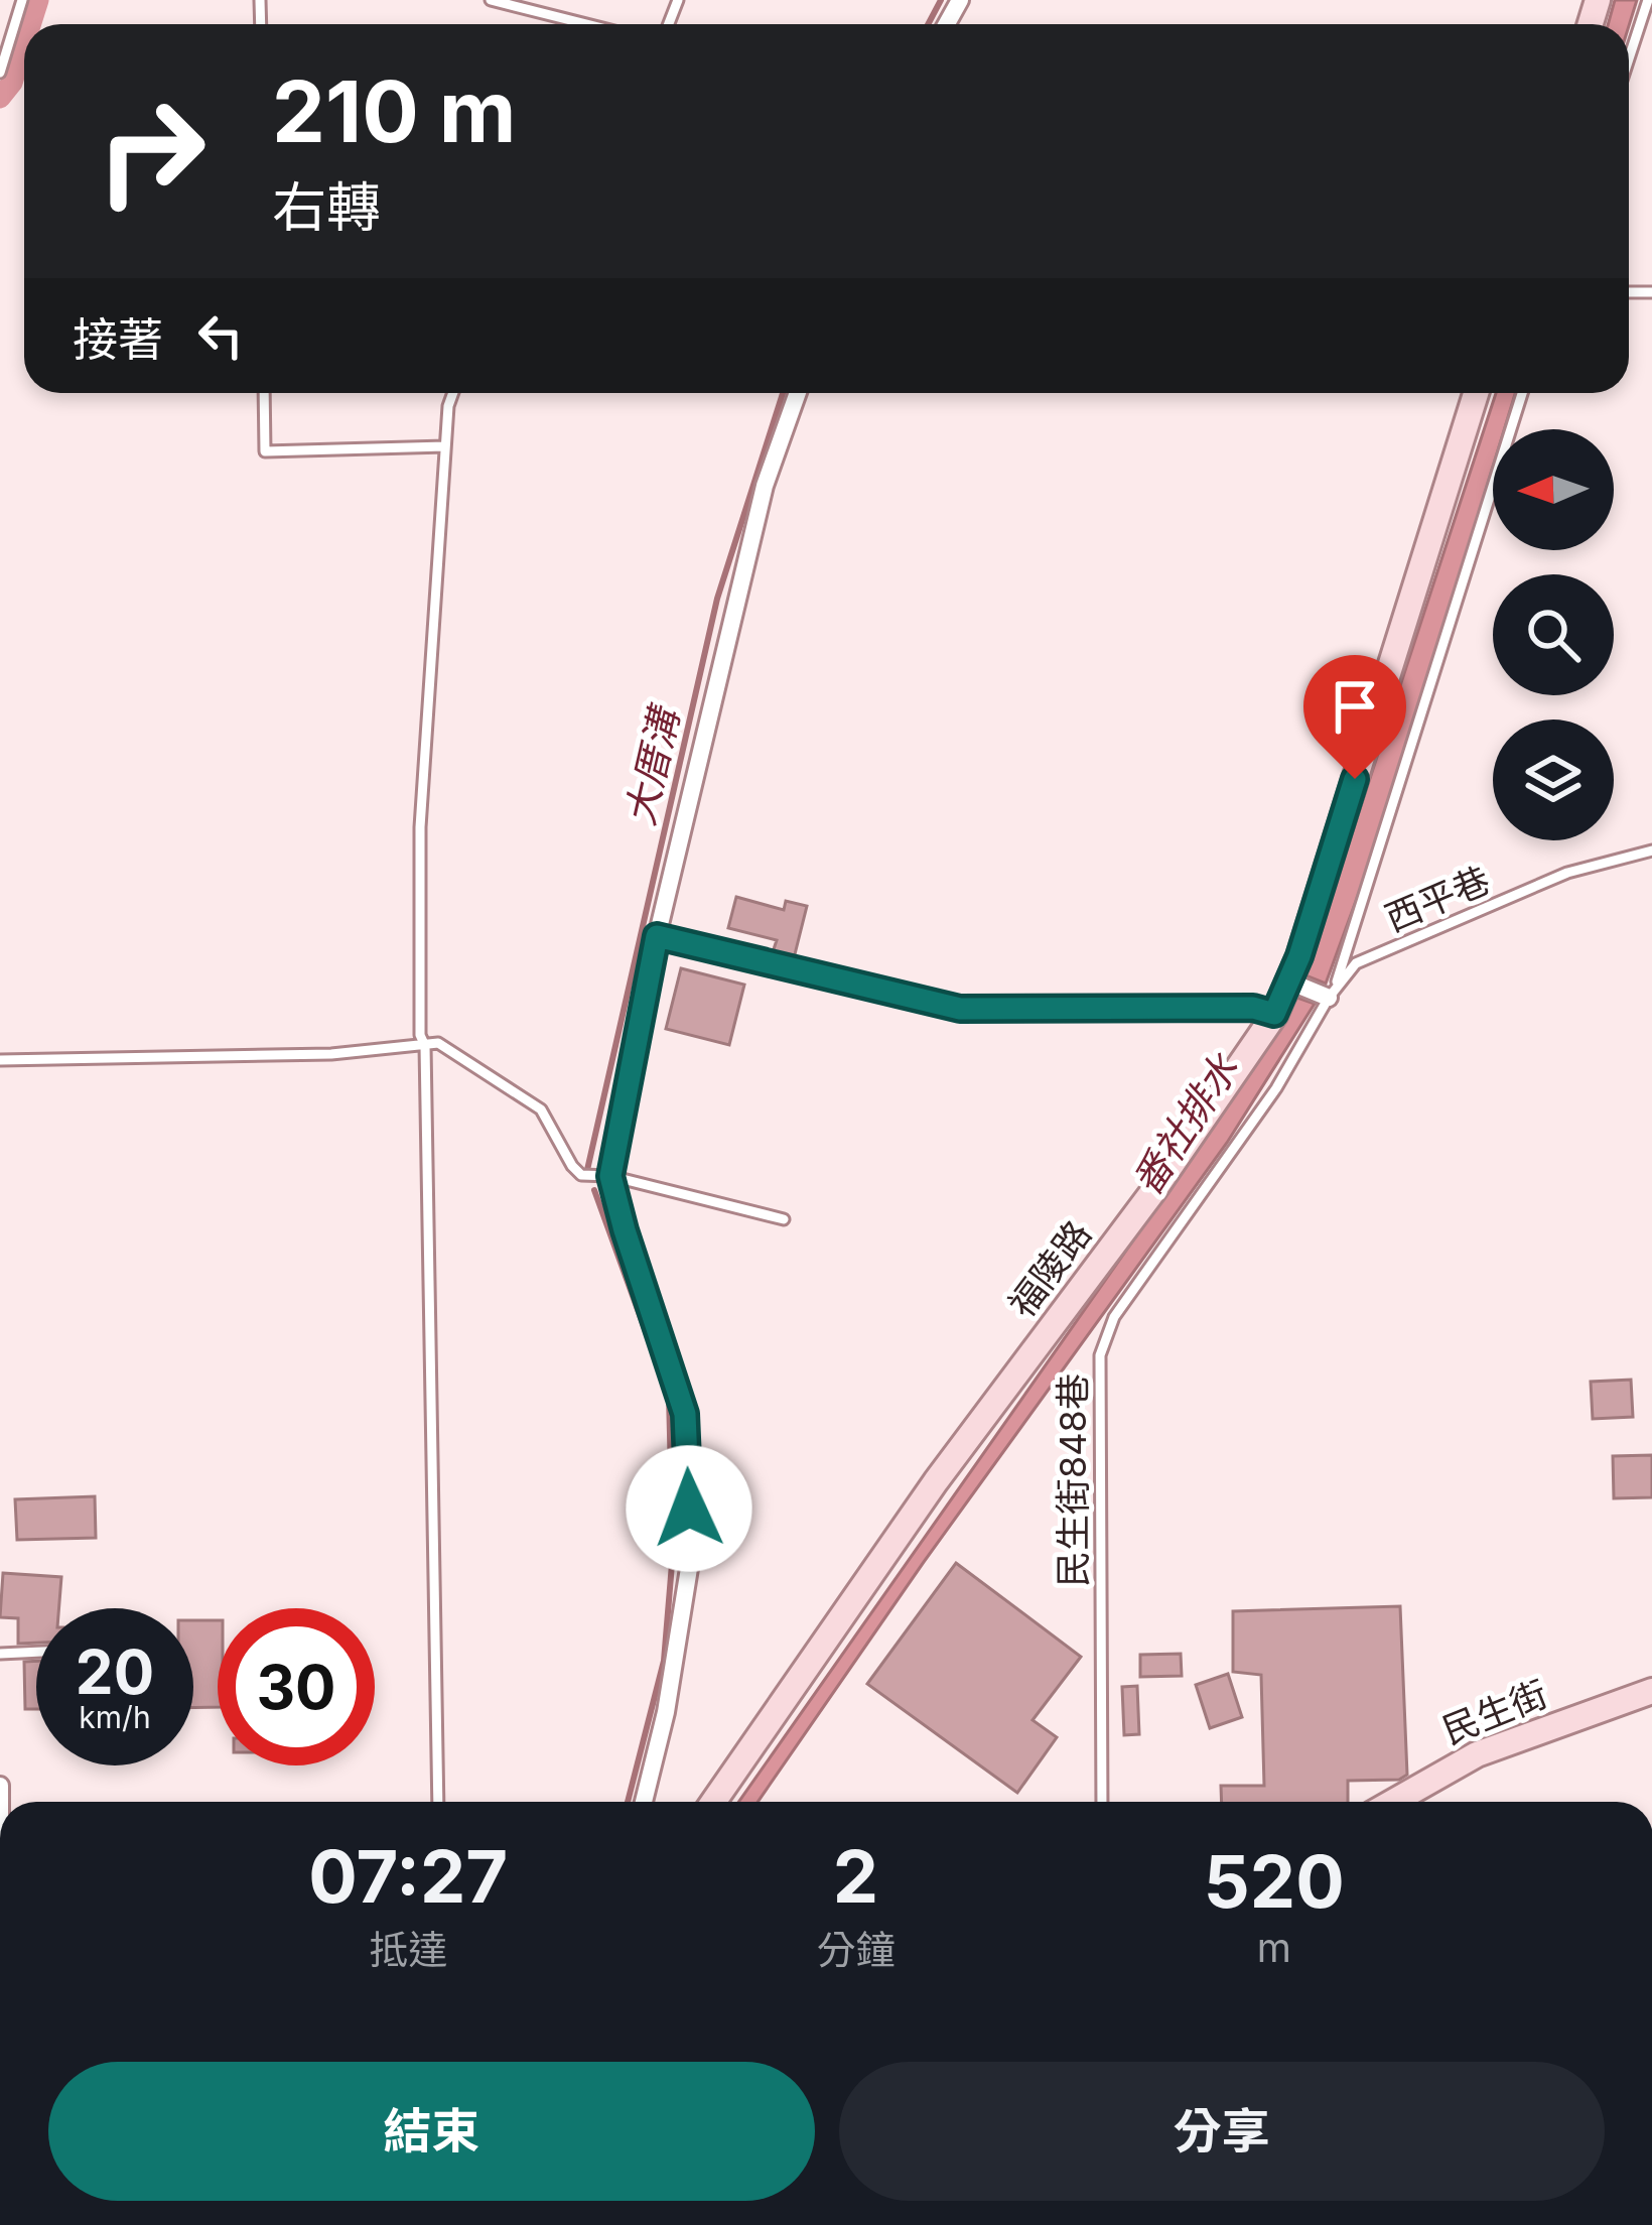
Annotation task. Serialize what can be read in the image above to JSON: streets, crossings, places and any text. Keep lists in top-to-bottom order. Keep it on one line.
{"streets":{"street":["福陵路","民生街"],"lane":["西平巷","民生街848巷"]},"crossings":[["西平巷","民生街848巷"]],"water":["大厝溝","番社排水"],"north":"left","page":{"turn":["210 m","右轉"],"then":"接著","speed":"20 km/h","limit":"30","eta":["07:27","抵達","2","分鐘","520","m"],"buttons":["結束","分享"]}}
